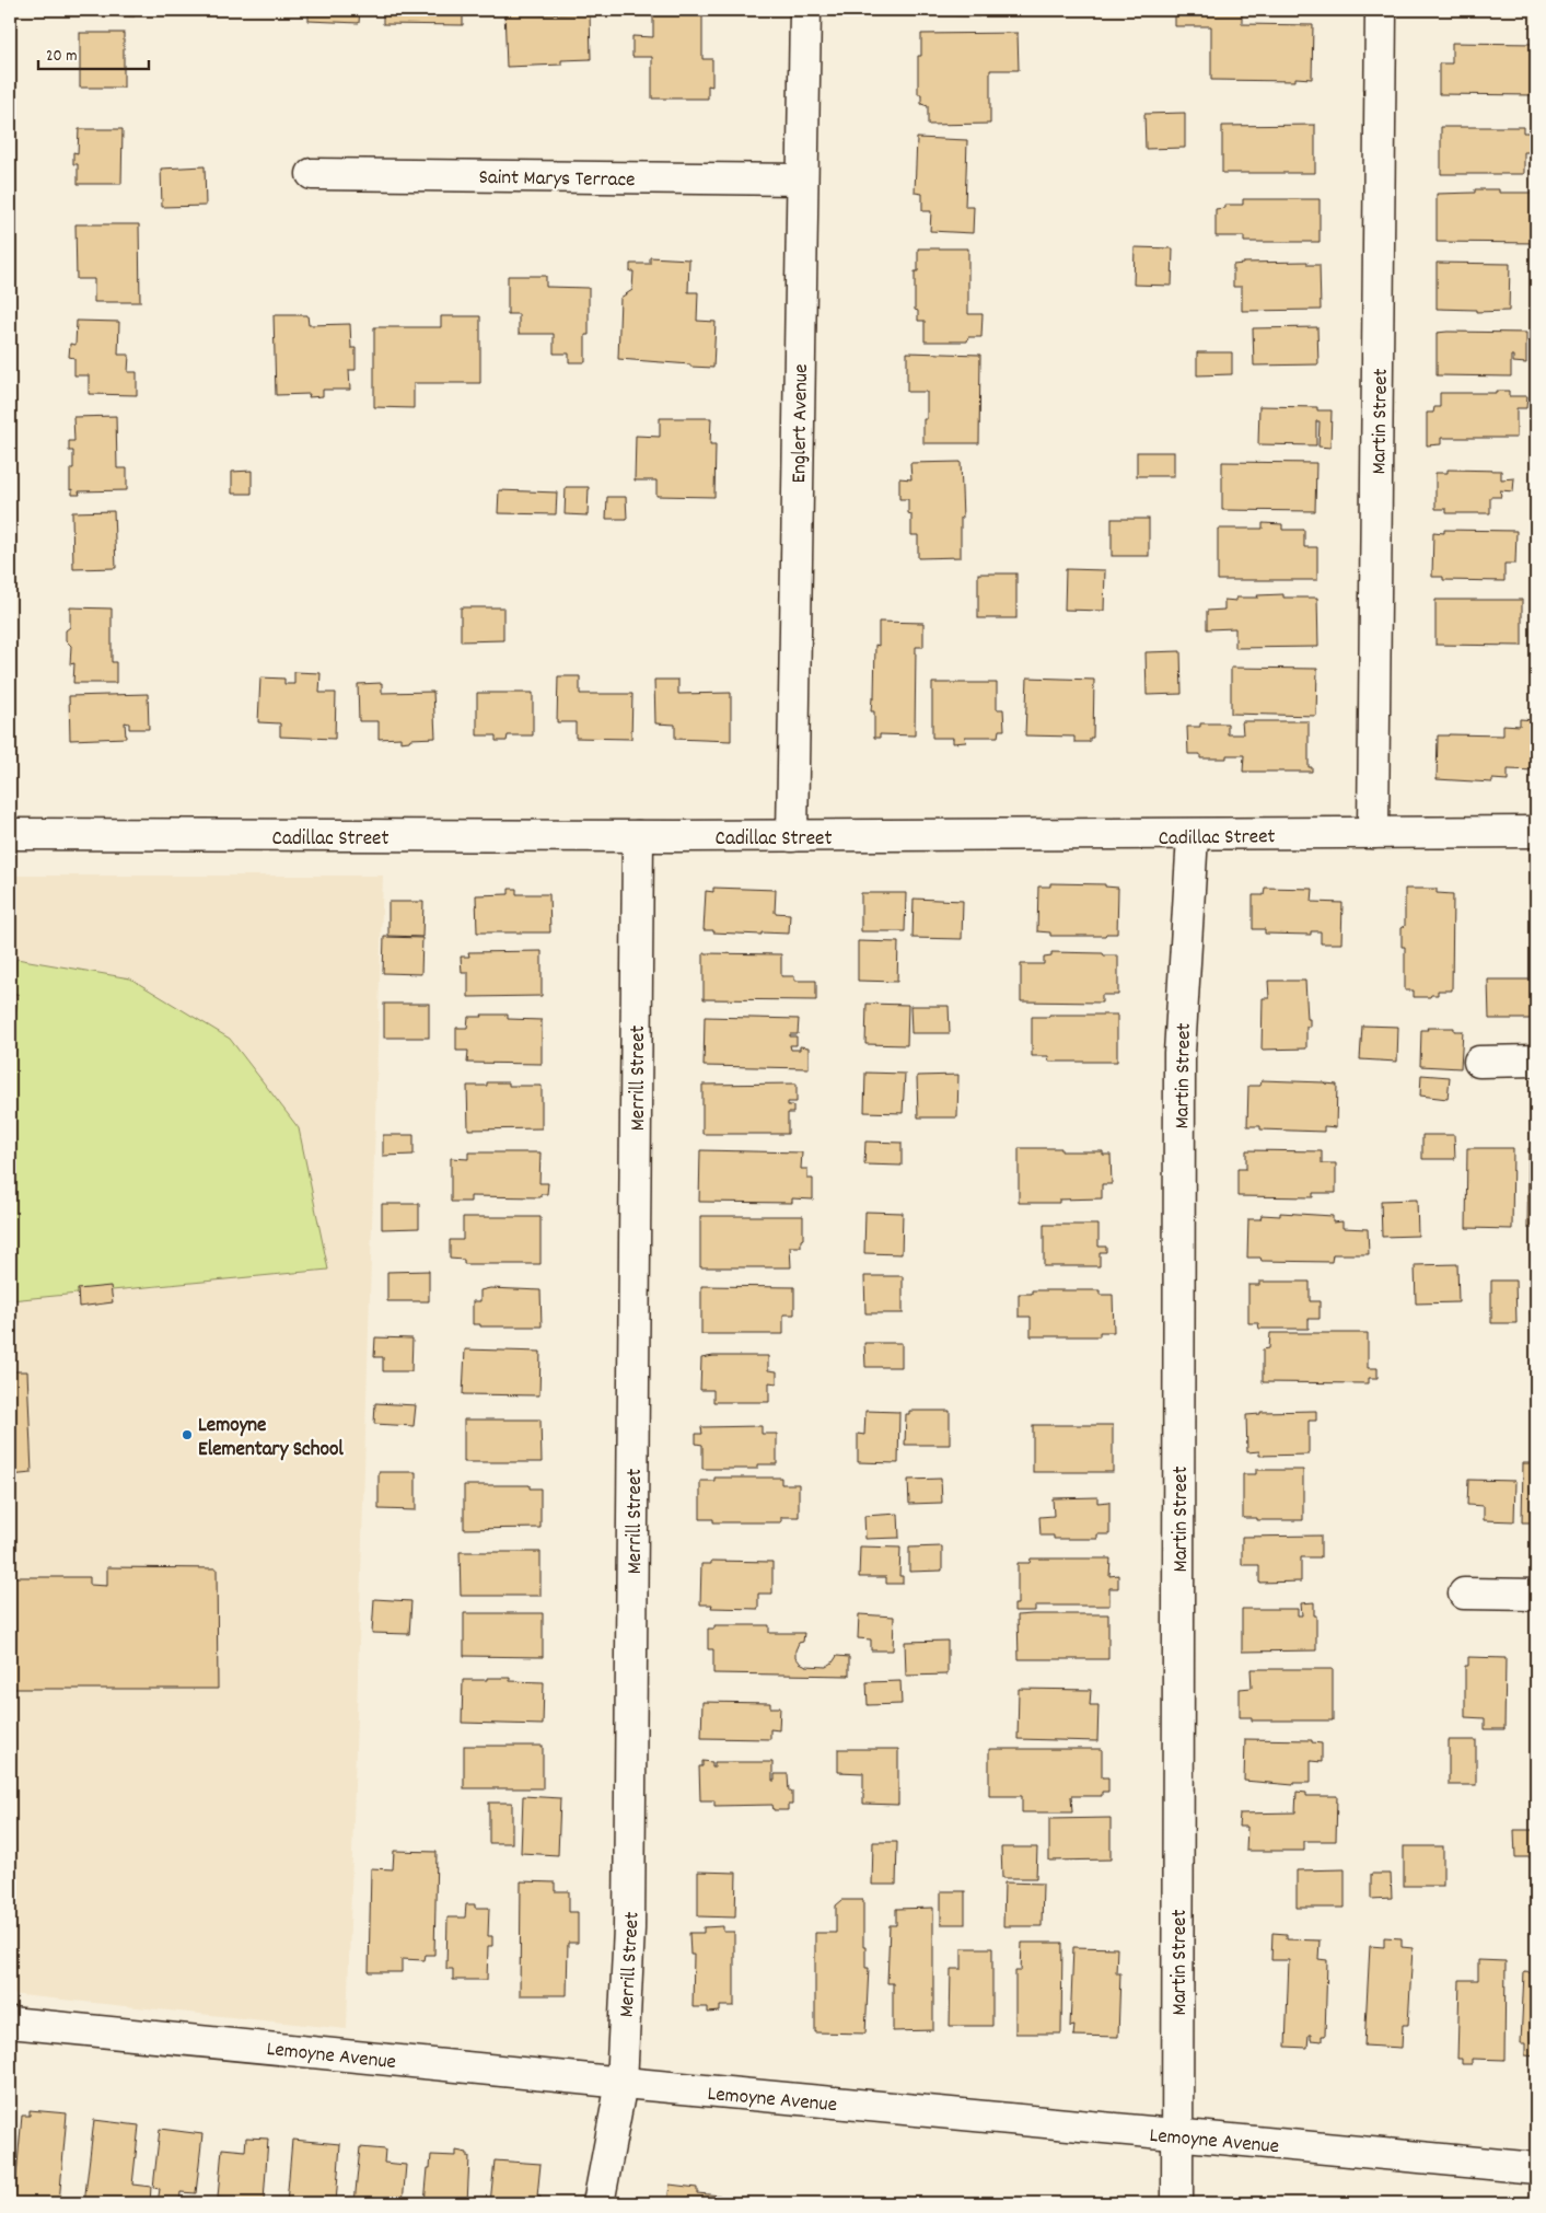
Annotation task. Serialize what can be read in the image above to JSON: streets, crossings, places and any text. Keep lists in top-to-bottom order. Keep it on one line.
{"streets":{"street":["Saint Marys Terrace","Martin Street","Englert Avenue","Cadillac Street","Merrill Street","Lemoyne Avenue"]},"crossings":[["Saint Marys Terrace","Englert Avenue"],["Martin Street","Cadillac Street"],["Martin Street","Lemoyne Avenue"],["Englert Avenue","Cadillac Street"],["Cadillac Street","Merrill Street"],["Merrill Street","Lemoyne Avenue"]],"places":["Lemoyne Elementary School"],"scale_bar":"20 m"}
